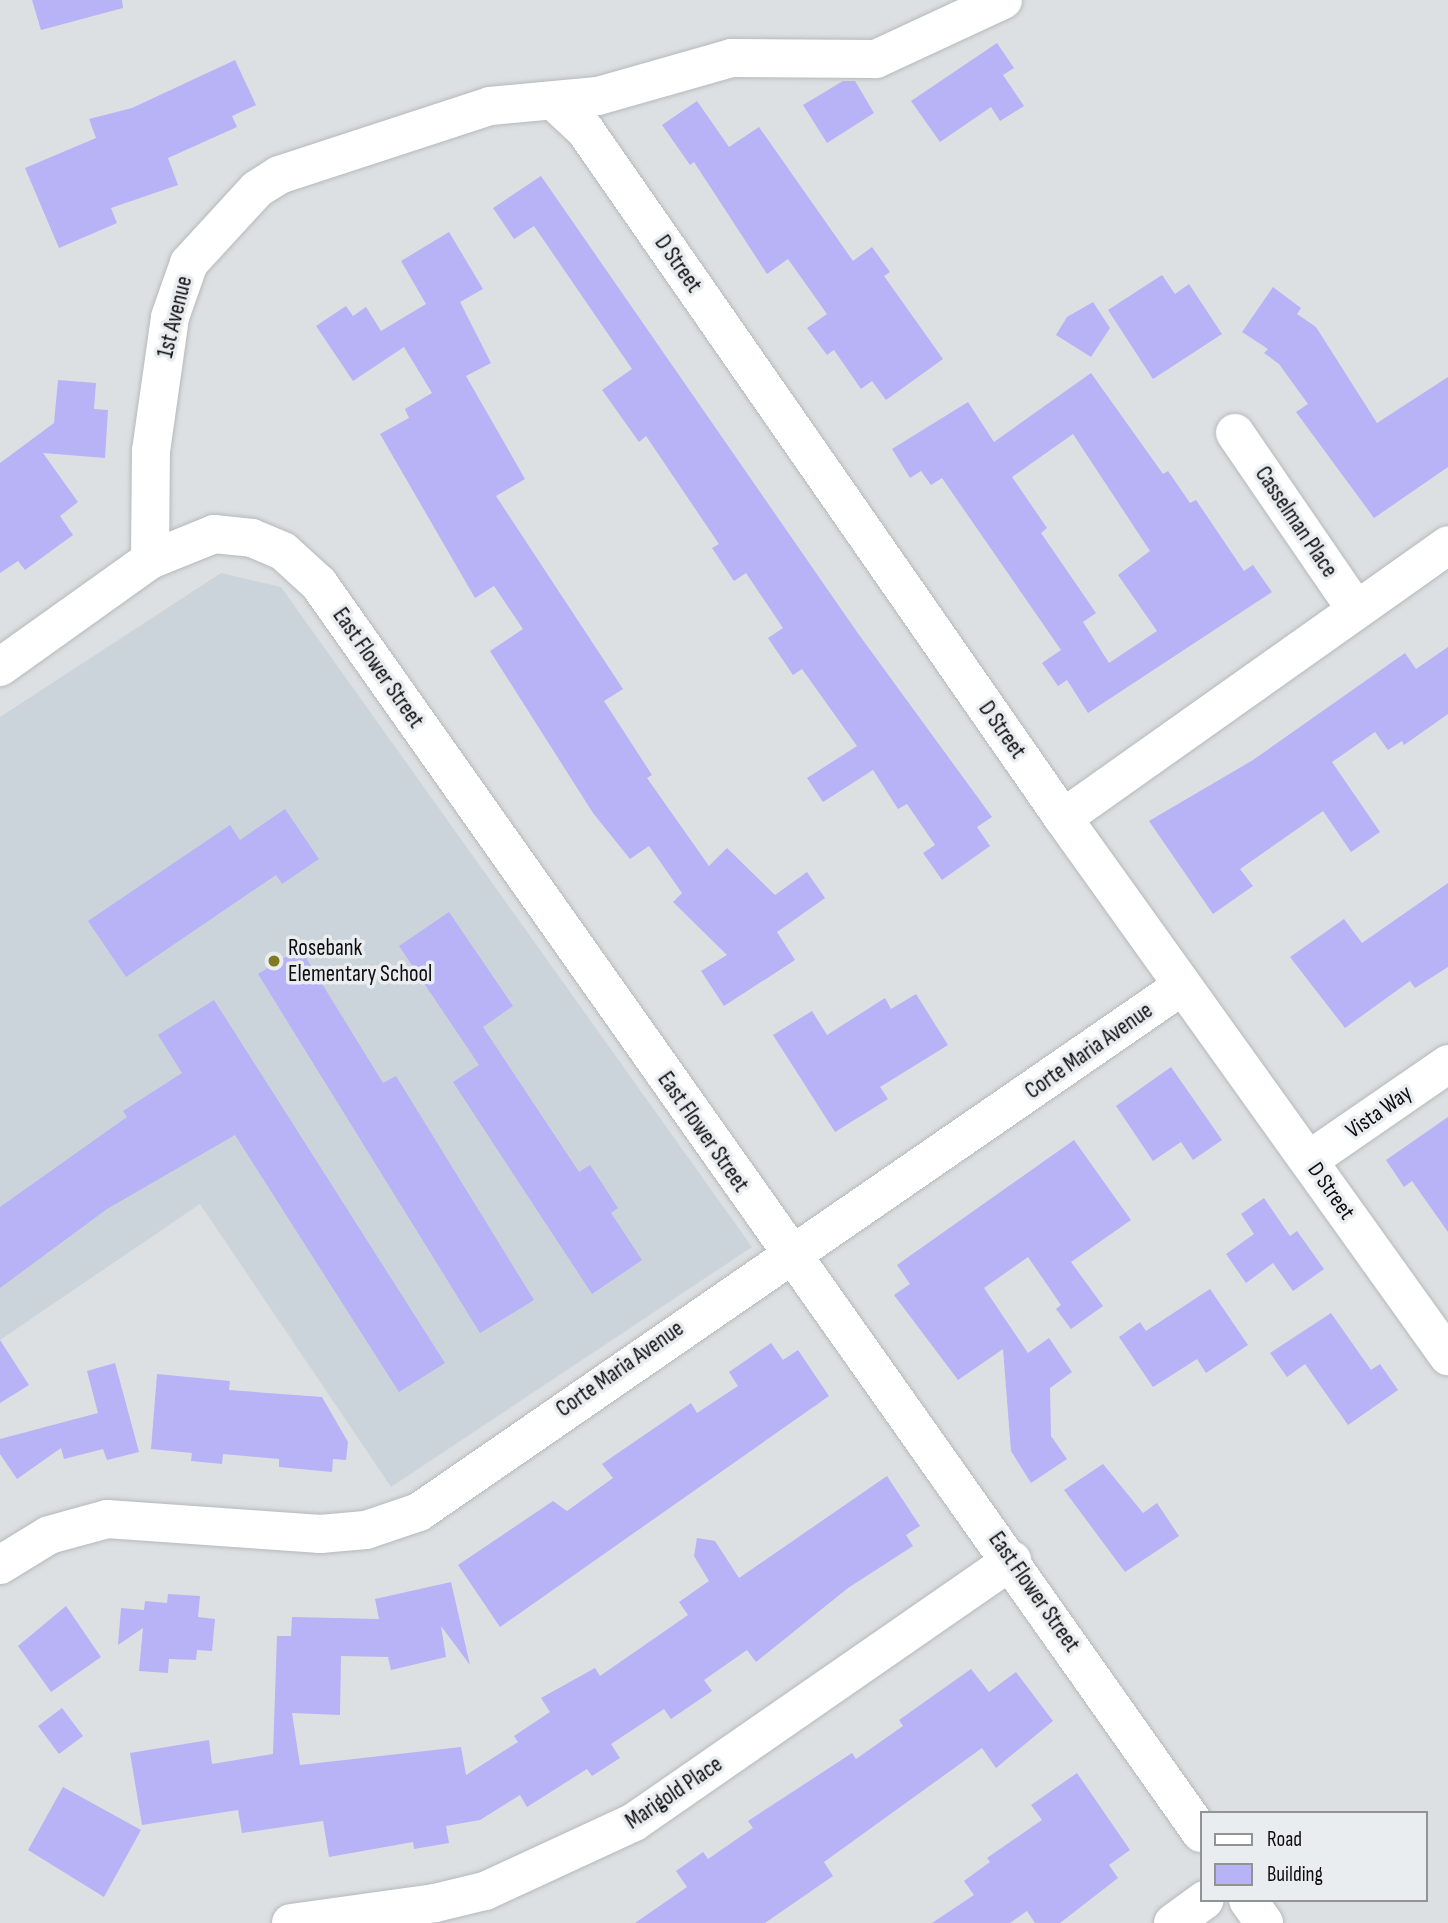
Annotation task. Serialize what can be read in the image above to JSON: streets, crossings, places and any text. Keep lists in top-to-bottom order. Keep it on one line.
{"streets":{"street":["D Street","1st Avenue","Casselman Place","East Flower Street","Corte Maria Avenue","Vista Way","Marigold Place"]},"crossings":[["D Street","1st Avenue"],["D Street","Corte Maria Avenue"],["D Street","Vista Way"],["1st Avenue","East Flower Street"],["East Flower Street","Corte Maria Avenue"],["East Flower Street","Marigold Place"]],"places":["Rosebank Elementary School"],"legend":["Road","Building"]}
